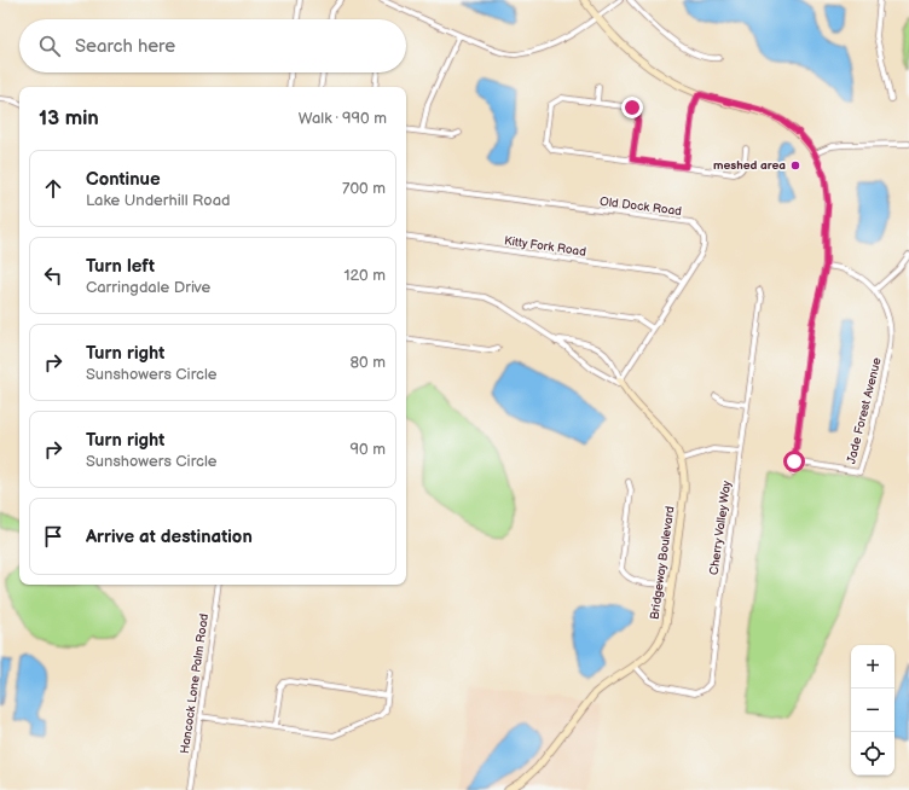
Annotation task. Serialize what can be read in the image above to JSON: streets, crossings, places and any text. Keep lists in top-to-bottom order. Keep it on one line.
{"streets":{"street":["Old Dock Road","Kitty Fork Road","Jade Forest Avenue","Cherry Valley Way","Bridgeway Boulevard","Hancock Lone Palm Road"]},"crossings":[["Old Dock Road","Kitty Fork Road"],["Old Dock Road","Bridgeway Boulevard"],["Cherry Valley Way","Bridgeway Boulevard"]],"places":["meshed area"],"page":{"search":"Search here","heading":["13 min","Walk · 990 m"],"list":[["Continue","Lake Underhill Road","700 m"],["Turn left","Carringdale Drive","120 m"],["Turn right","Sunshowers Circle","80 m"],["Turn right","Sunshowers Circle","90 m"],"Arrive at destination"],"map_buttons":["+","−"]}}
